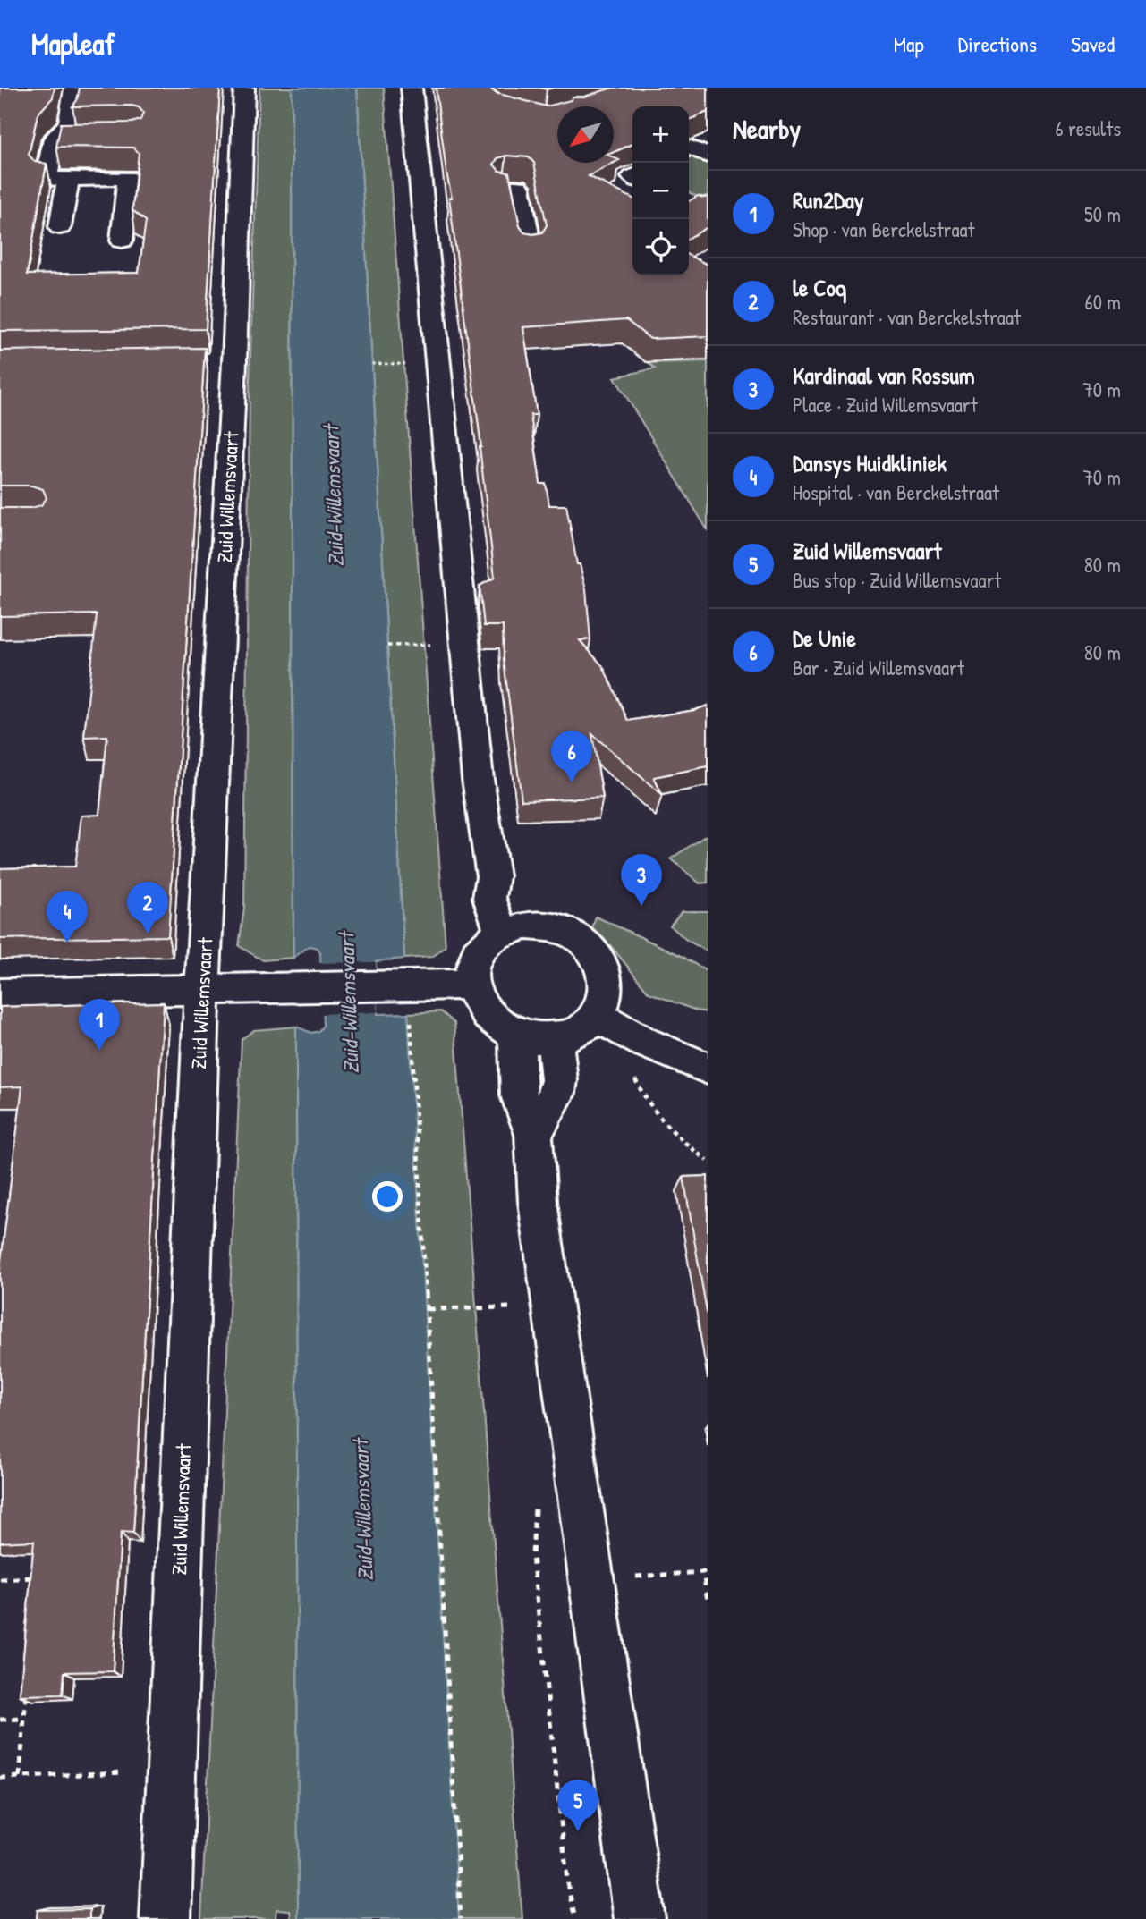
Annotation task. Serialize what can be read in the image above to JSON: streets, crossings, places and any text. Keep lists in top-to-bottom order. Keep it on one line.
{"streets":{"street":["Zuid Willemsvaart"]},"water":["Zuid-Willemsvaart"],"north":"bottom left","page":{"header":"Mapleaf","nav":["Map","Directions","Saved"],"heading":["Nearby","6 results"],"map_buttons":["+","−"],"list":[{"mark":"1","name":"Run2Day","note":"Shop · van Berckelstraat","value":"50 m"},{"mark":"2","name":"le Coq","note":"Restaurant · van Berckelstraat","value":"60 m"},{"mark":"3","name":"Kardinaal van Rossum","note":"Place · Zuid Willemsvaart","value":"70 m"},{"mark":"4","name":"Dansys Huidkliniek","note":"Hospital · van Berckelstraat","value":"70 m"},{"mark":"5","name":"Zuid Willemsvaart","note":"Bus stop · Zuid Willemsvaart","value":"80 m"},{"mark":"6","name":"De Unie","note":"Bar · Zuid Willemsvaart","value":"80 m"}],"pins":["6","3","2","4","1","5"]}}
